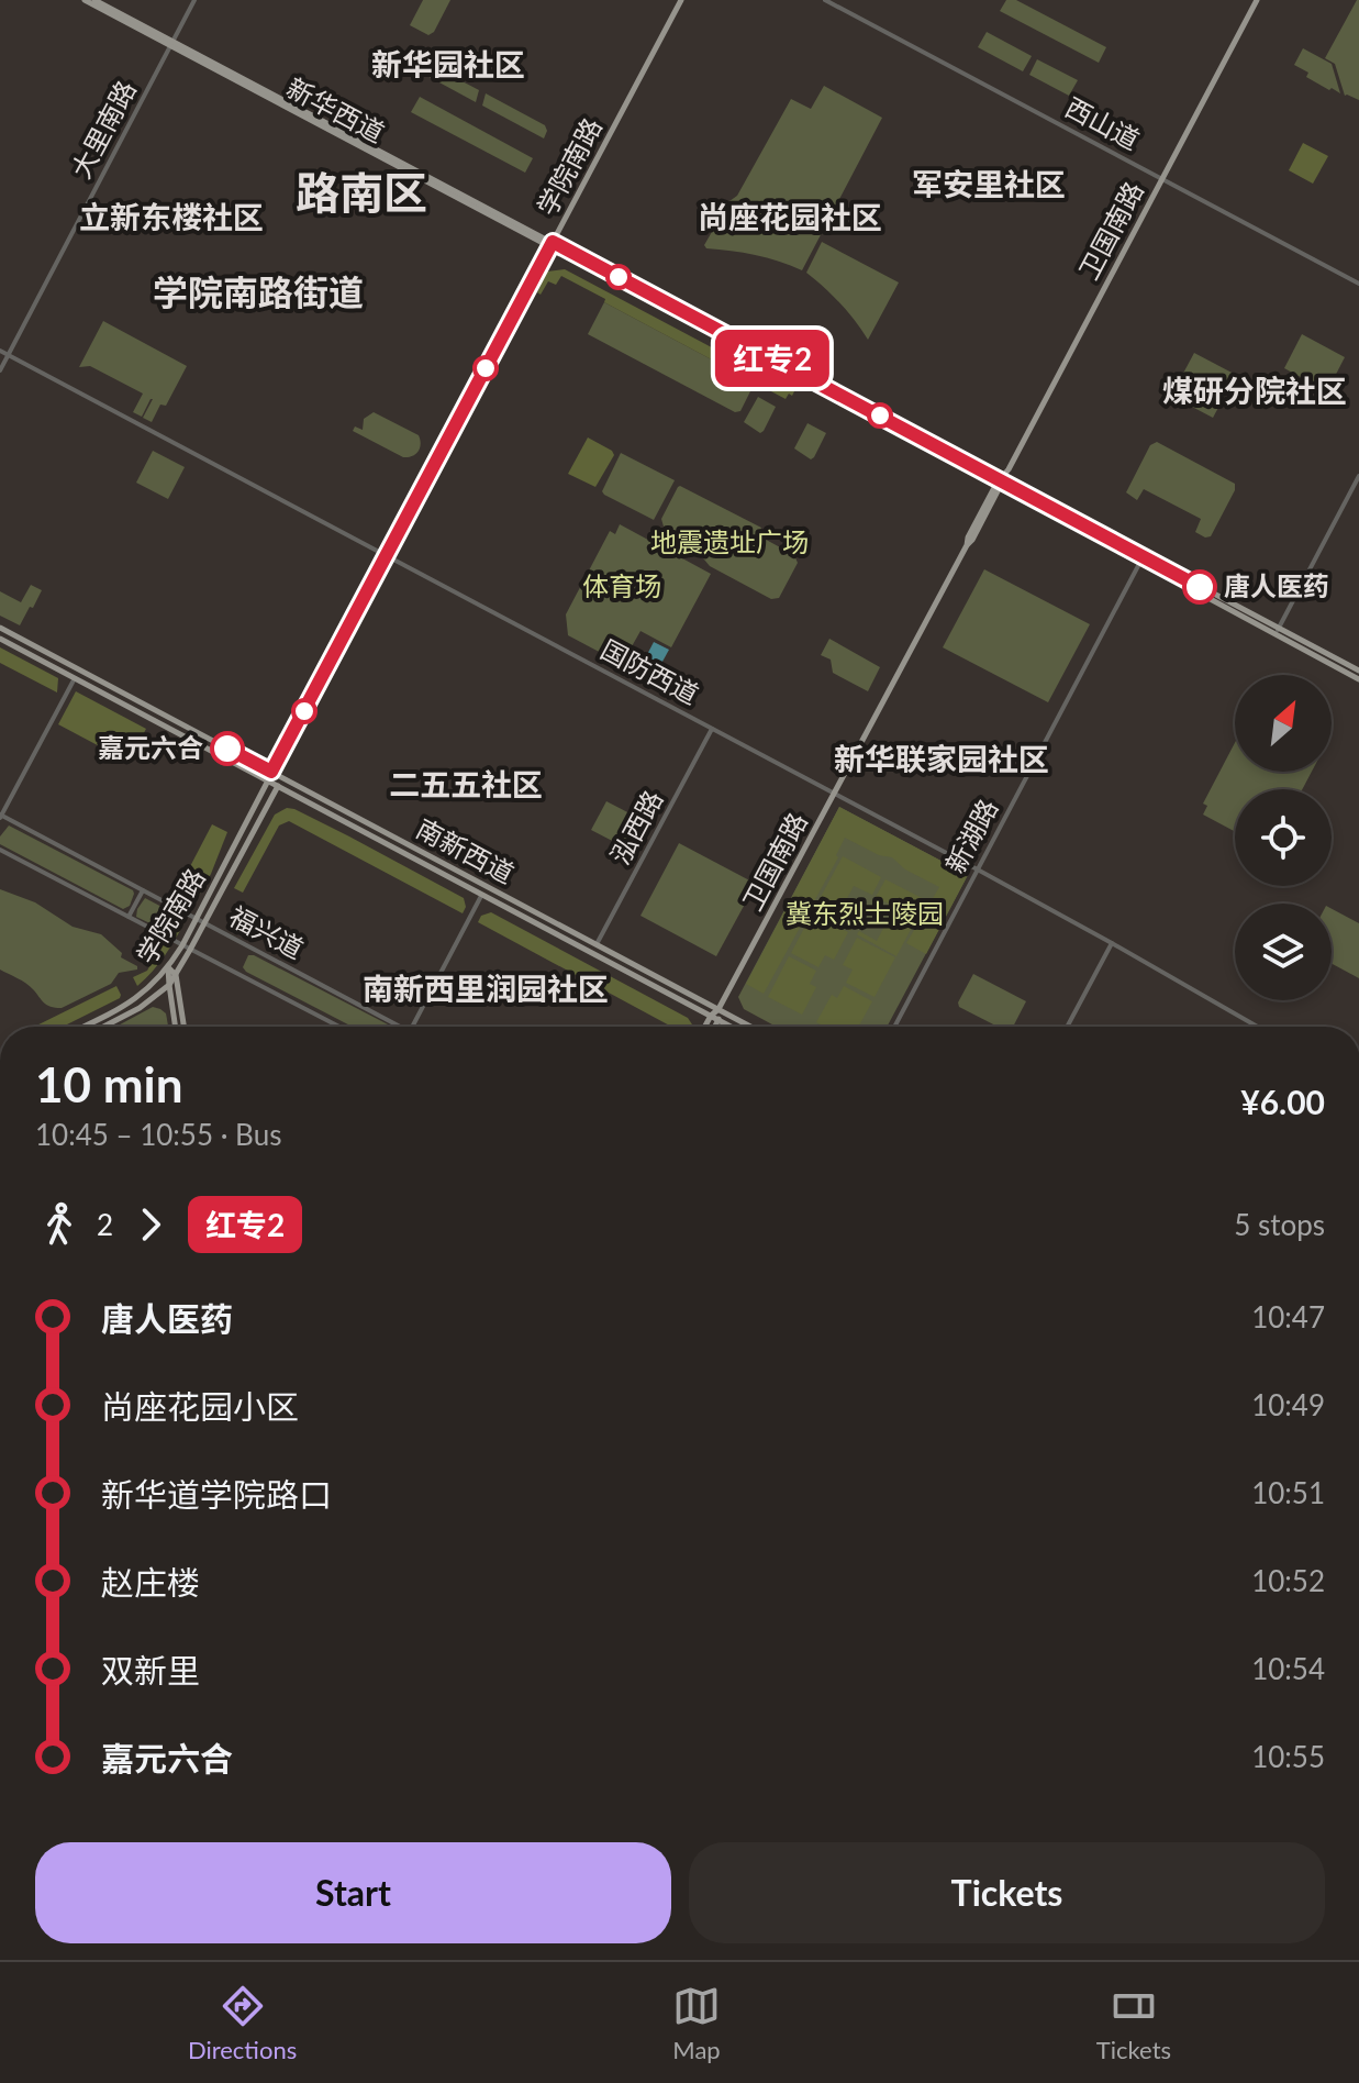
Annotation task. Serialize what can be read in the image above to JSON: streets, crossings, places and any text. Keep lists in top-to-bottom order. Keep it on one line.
{"streets":{"main road":["新华西道","学院南路","卫国南路","南新西道"],"street":["西山道","大里南路","国防西道","泓西路","新湖路","福兴道"]},"crossings":[["新华西道","大里南路"],["新华西道","学院南路"],["新华西道","卫国南路"],["新华西道","新湖路"],["西山道","卫国南路"],["大里南路","国防西道"],["学院南路","国防西道"],["学院南路","南新西道"],["学院南路","福兴道"],["卫国南路","国防西道"],["卫国南路","南新西道"],["国防西道","泓西路"],["国防西道","新湖路"],["泓西路","南新西道"]],"districts":["新华园社区","军安里社区","路南区","立新东楼社区","尚座花园社区","学院南路街道","煤研分院社区","新华联家园社区","二五五社区","南新西里润园社区"],"parks":["地震遗址广场","体育场","冀东烈士陵园"],"places":["唐人医药","嘉元六合"],"lines":["bus line 红专2"],"north":"top right","page":{"on_map":"红专2","heading":["10 min","10:45 – 10:55 · Bus","¥6.00"],"legs":["2","红专2","5 stops"],"list":[{"name":"唐人医药","value":"10:47"},{"name":"尚座花园小区","value":"10:49"},{"name":"新华道学院路口","value":"10:51"},{"name":"赵庄楼","value":"10:52"},{"name":"双新里","value":"10:54"},{"name":"嘉元六合","value":"10:55"}],"buttons":["Start","Tickets"],"tabs":["Directions","Map","Tickets"]}}
